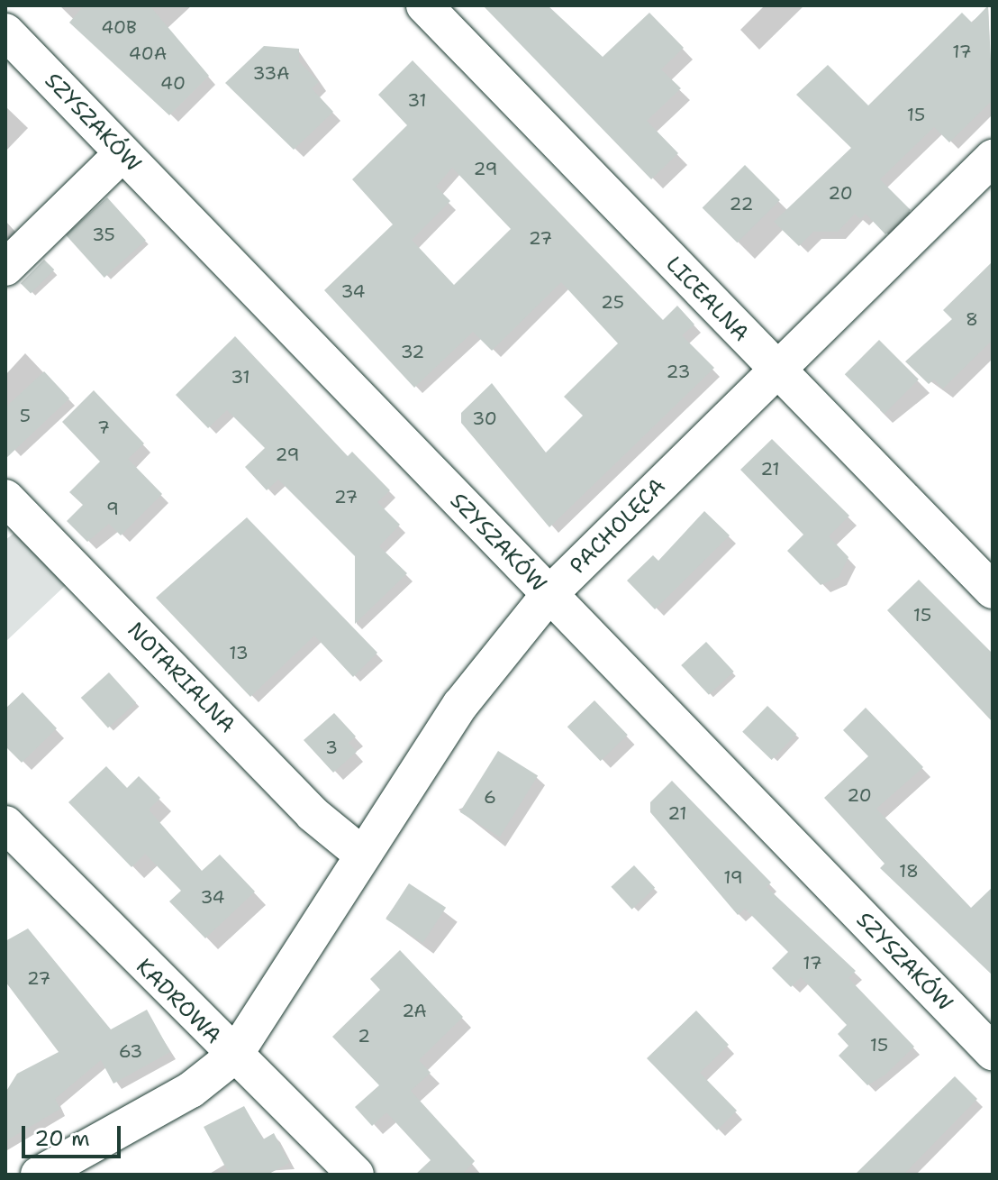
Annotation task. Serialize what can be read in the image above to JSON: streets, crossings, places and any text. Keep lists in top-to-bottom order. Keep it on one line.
{"streets":{"street":["SZYSZAKÓW","LICEALNA","PACHOLĘCA","NOTARIALNA","KADROWA"]},"crossings":[["SZYSZAKÓW","PACHOLĘCA"],["LICEALNA","PACHOLĘCA"],["PACHOLĘCA","NOTARIALNA"],["PACHOLĘCA","KADROWA"]],"house_numbers":["40B","17","40A","33A","40","31","15","29","20","22","35","27","34","25","8","32","23","31","5","30","7","29","21","27","9","15","13","3","20","6","21","18","19","34","17","27","2A","2","15","63"],"scale_bar":"20 m"}
